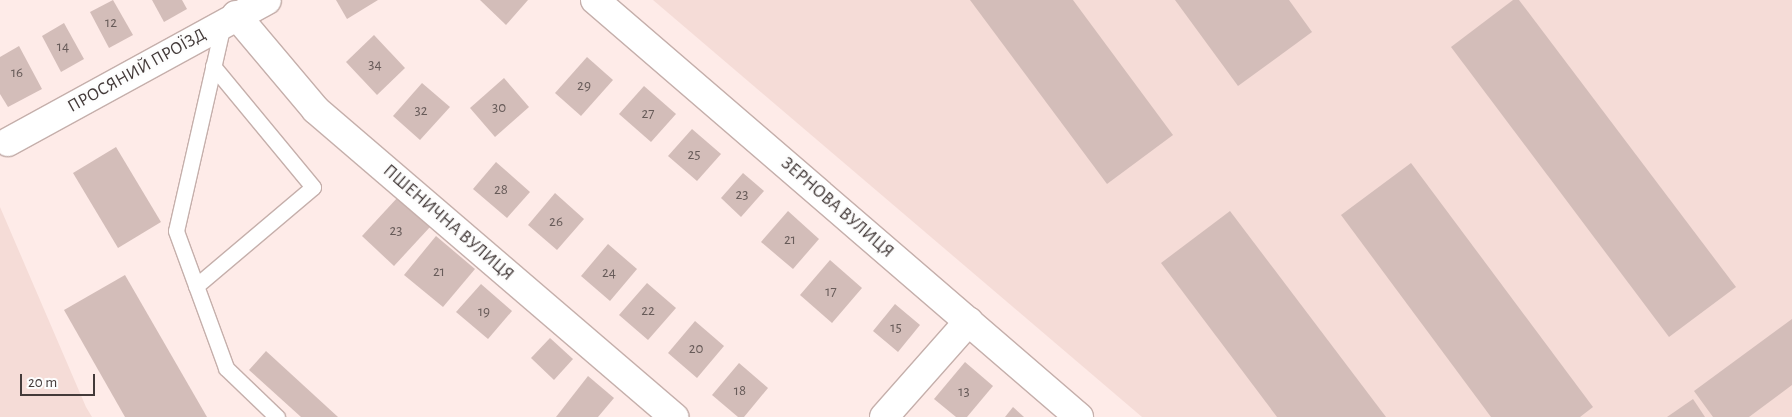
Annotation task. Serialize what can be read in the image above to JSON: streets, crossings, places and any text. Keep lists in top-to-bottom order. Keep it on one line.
{"streets":{"street":["ПРОСЯНИЙ ПРОЇЗД","ЗЕРНОВА ВУЛИЦЯ","ПШЕНИЧНА ВУЛИЦЯ"]},"crossings":[["ПРОСЯНИЙ ПРОЇЗД","ПШЕНИЧНА ВУЛИЦЯ"]],"house_numbers":["12","14","34","16","29","30","32","27","25","28","23","26","23","21","21","24","17","22","19","15","20","18","13"],"scale_bar":"20 m"}
